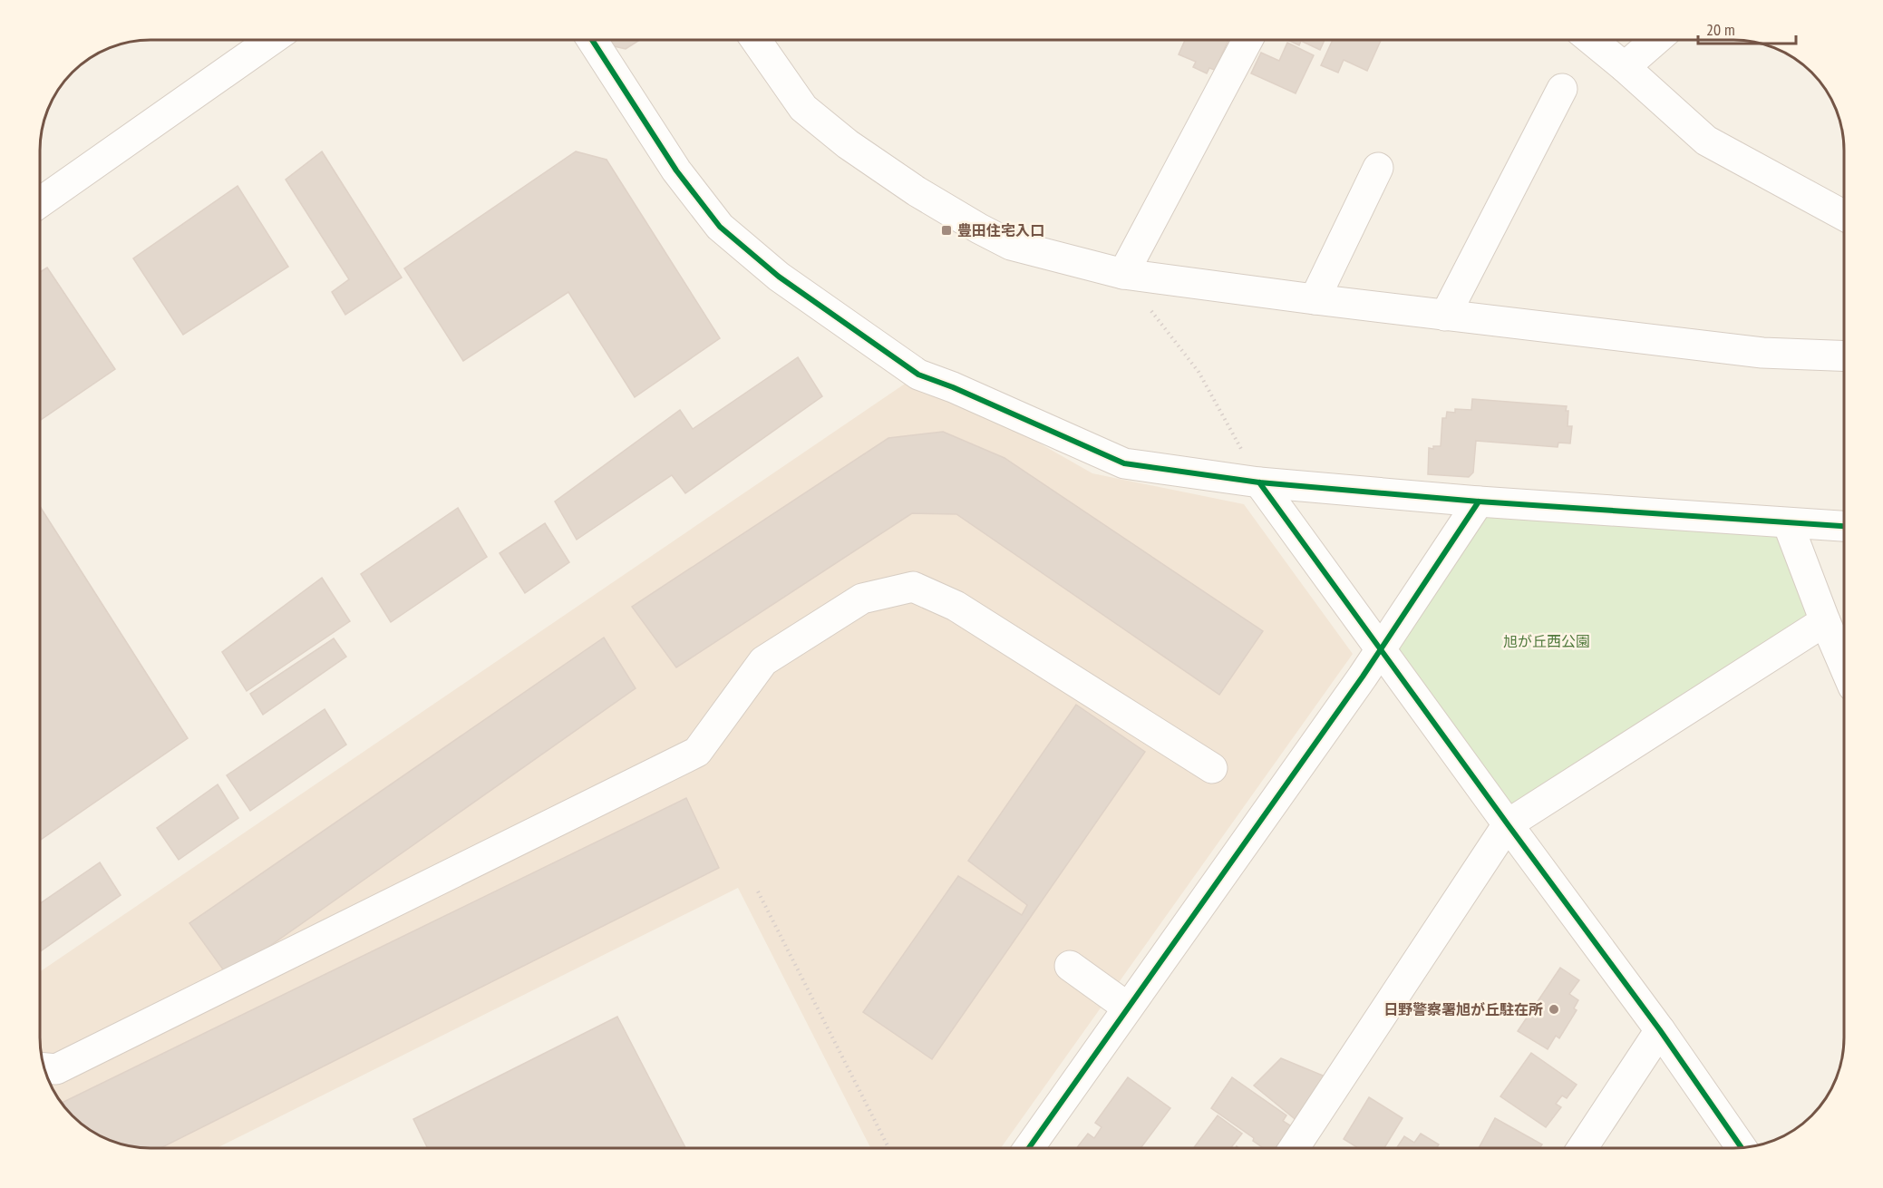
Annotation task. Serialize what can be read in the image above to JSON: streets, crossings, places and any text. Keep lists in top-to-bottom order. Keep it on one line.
{"parks":["旭が丘西公園"],"places":{"transit":["豊田住宅入口"],"other":["日野警察署旭が丘駐在所"]},"scale_bar":"20 m"}
